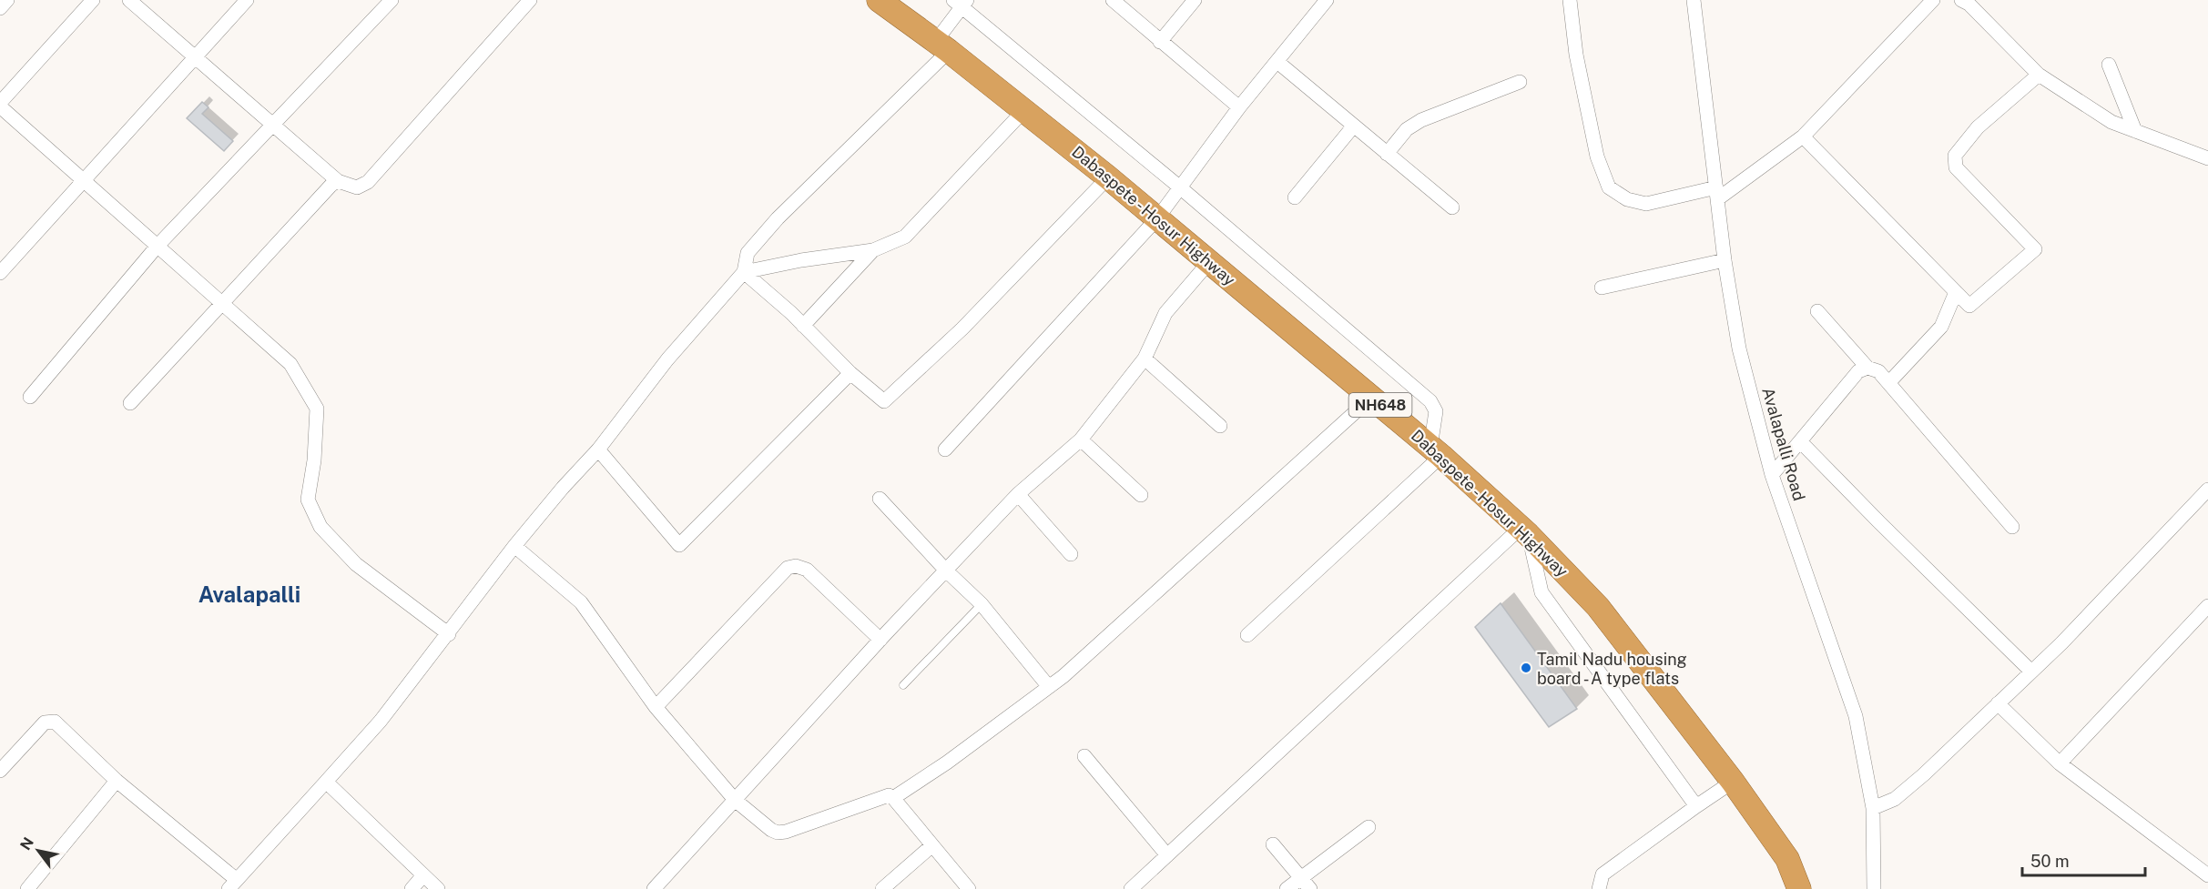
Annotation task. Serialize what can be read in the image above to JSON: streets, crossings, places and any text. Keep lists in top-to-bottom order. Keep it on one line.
{"streets":{"highway":["Dabaspete - Hosur Highway","NH648"],"street":["Avalapalli Road"]},"districts":["Avalapalli"],"places":["Tamil Nadu housing board - A type flats"],"scale_bar":"50 m","north":"top left"}
